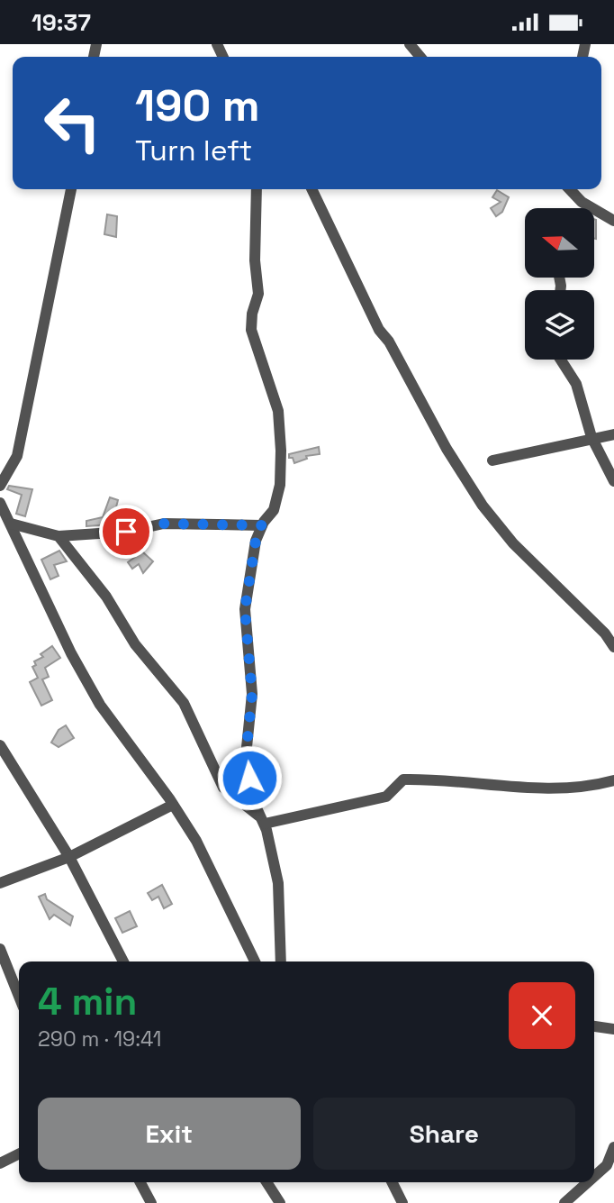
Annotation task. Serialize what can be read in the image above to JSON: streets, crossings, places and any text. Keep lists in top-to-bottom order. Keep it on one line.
{"north":"left","page":{"status":"19:37","turn":["190 m","Turn left"],"heading":["4 min","290 m · 19:41"],"buttons":["Exit","Share"]}}
